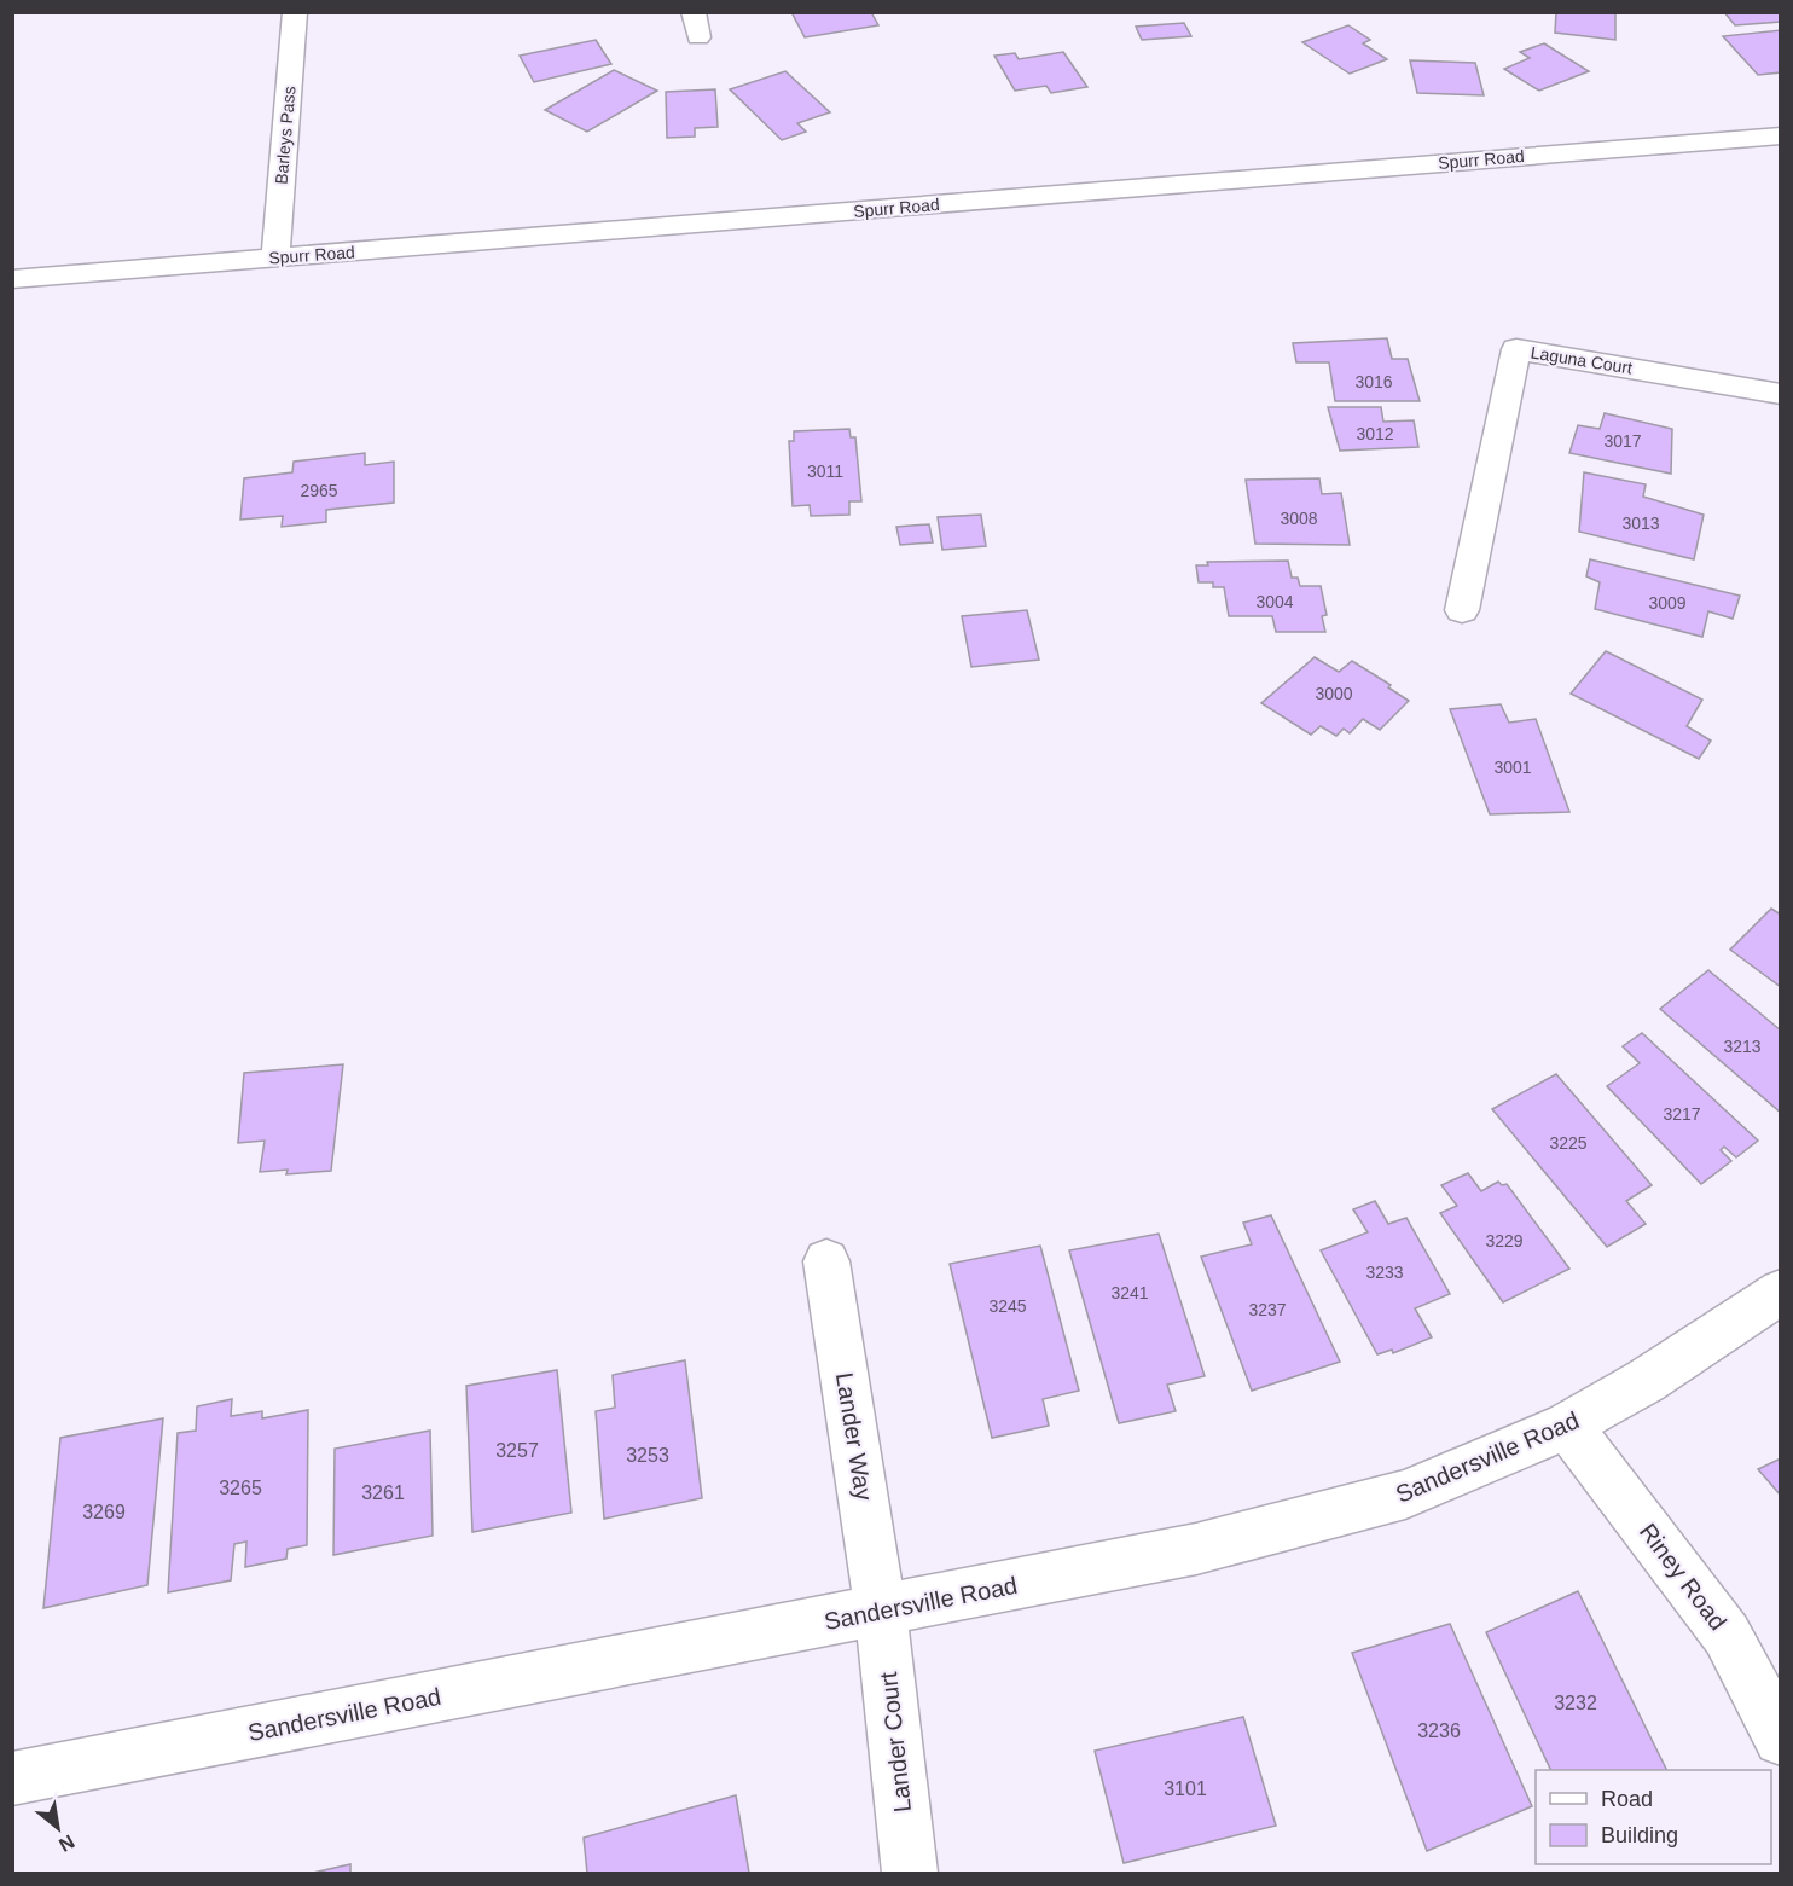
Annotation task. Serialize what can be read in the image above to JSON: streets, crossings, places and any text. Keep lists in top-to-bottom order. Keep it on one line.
{"streets":{"street":["Barleys Pass","Spurr Road","Laguna Court","Lander Way","Sandersville Road","Riney Road","Lander Court"]},"crossings":[["Barleys Pass","Spurr Road"],["Lander Way","Sandersville Road"],["Lander Way","Lander Court"],["Sandersville Road","Riney Road"],["Sandersville Road","Lander Court"]],"house_numbers":["3016","3012","3017","3011","2965","3008","3013","3004","3009","3000","3001","3213","3217","3225","3229","3233","3241","3245","3237","3257","3253","3265","3261","3269","3232","3236","3101"],"legend":["Road","Building"],"north":"bottom right"}
